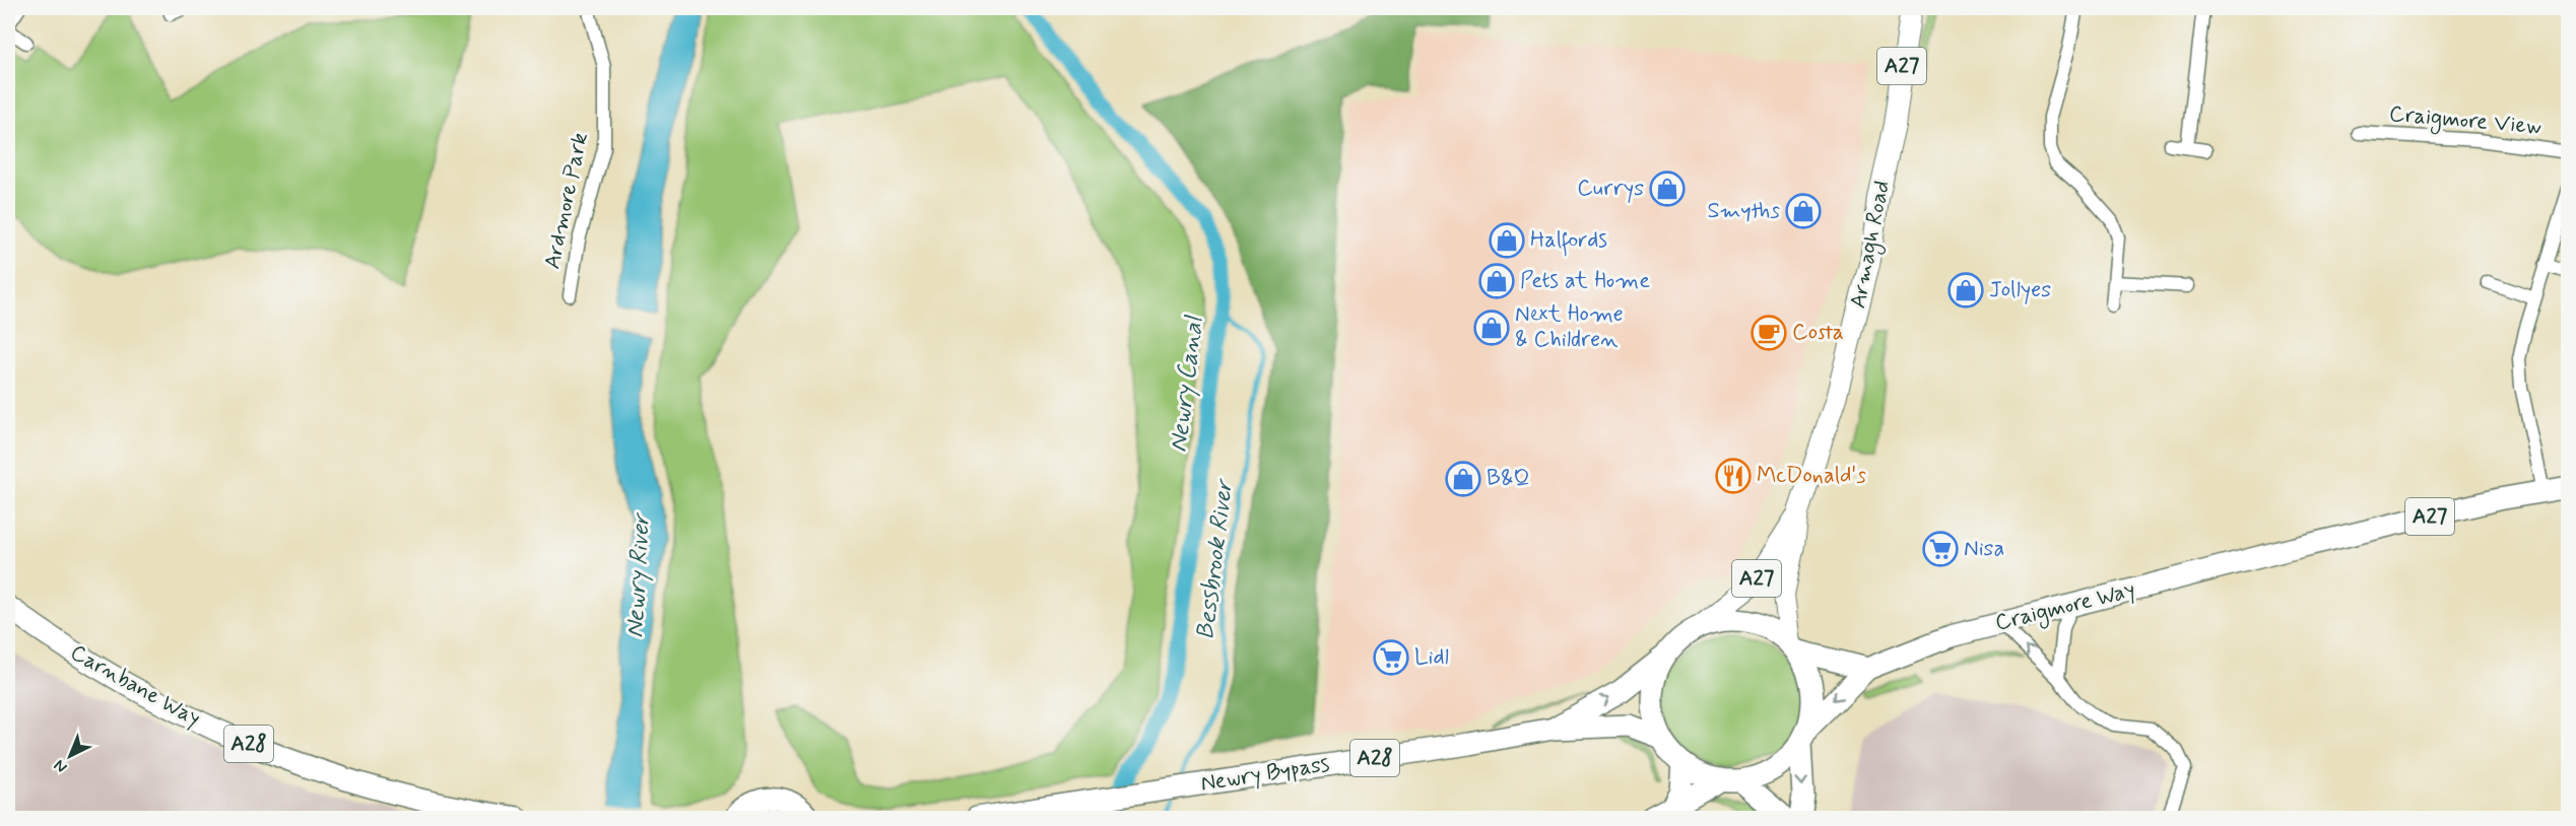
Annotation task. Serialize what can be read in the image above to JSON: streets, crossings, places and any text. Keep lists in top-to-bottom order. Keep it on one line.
{"streets":{"highway":["A27","Craigmore Way","Carnbane Way","A28","Newry Bypass"],"main road":["Armagh Road"],"street":["Craigmore View","Ardmore Park"]},"crossings":[["A27","Craigmore Way"],["Armagh Road","Craigmore Way"]],"water":["Newry Canal","Bessbrook River","Newry River"],"places":{"shop":["Currys","Smyths","Halfords","Pets at Home","Jollyes","Next Home & Children","B&Q"],"cafe":["Costa"],"restaurant":["McDonald's"],"supermarket":["Nisa","Lidl"]},"north":"bottom left"}
